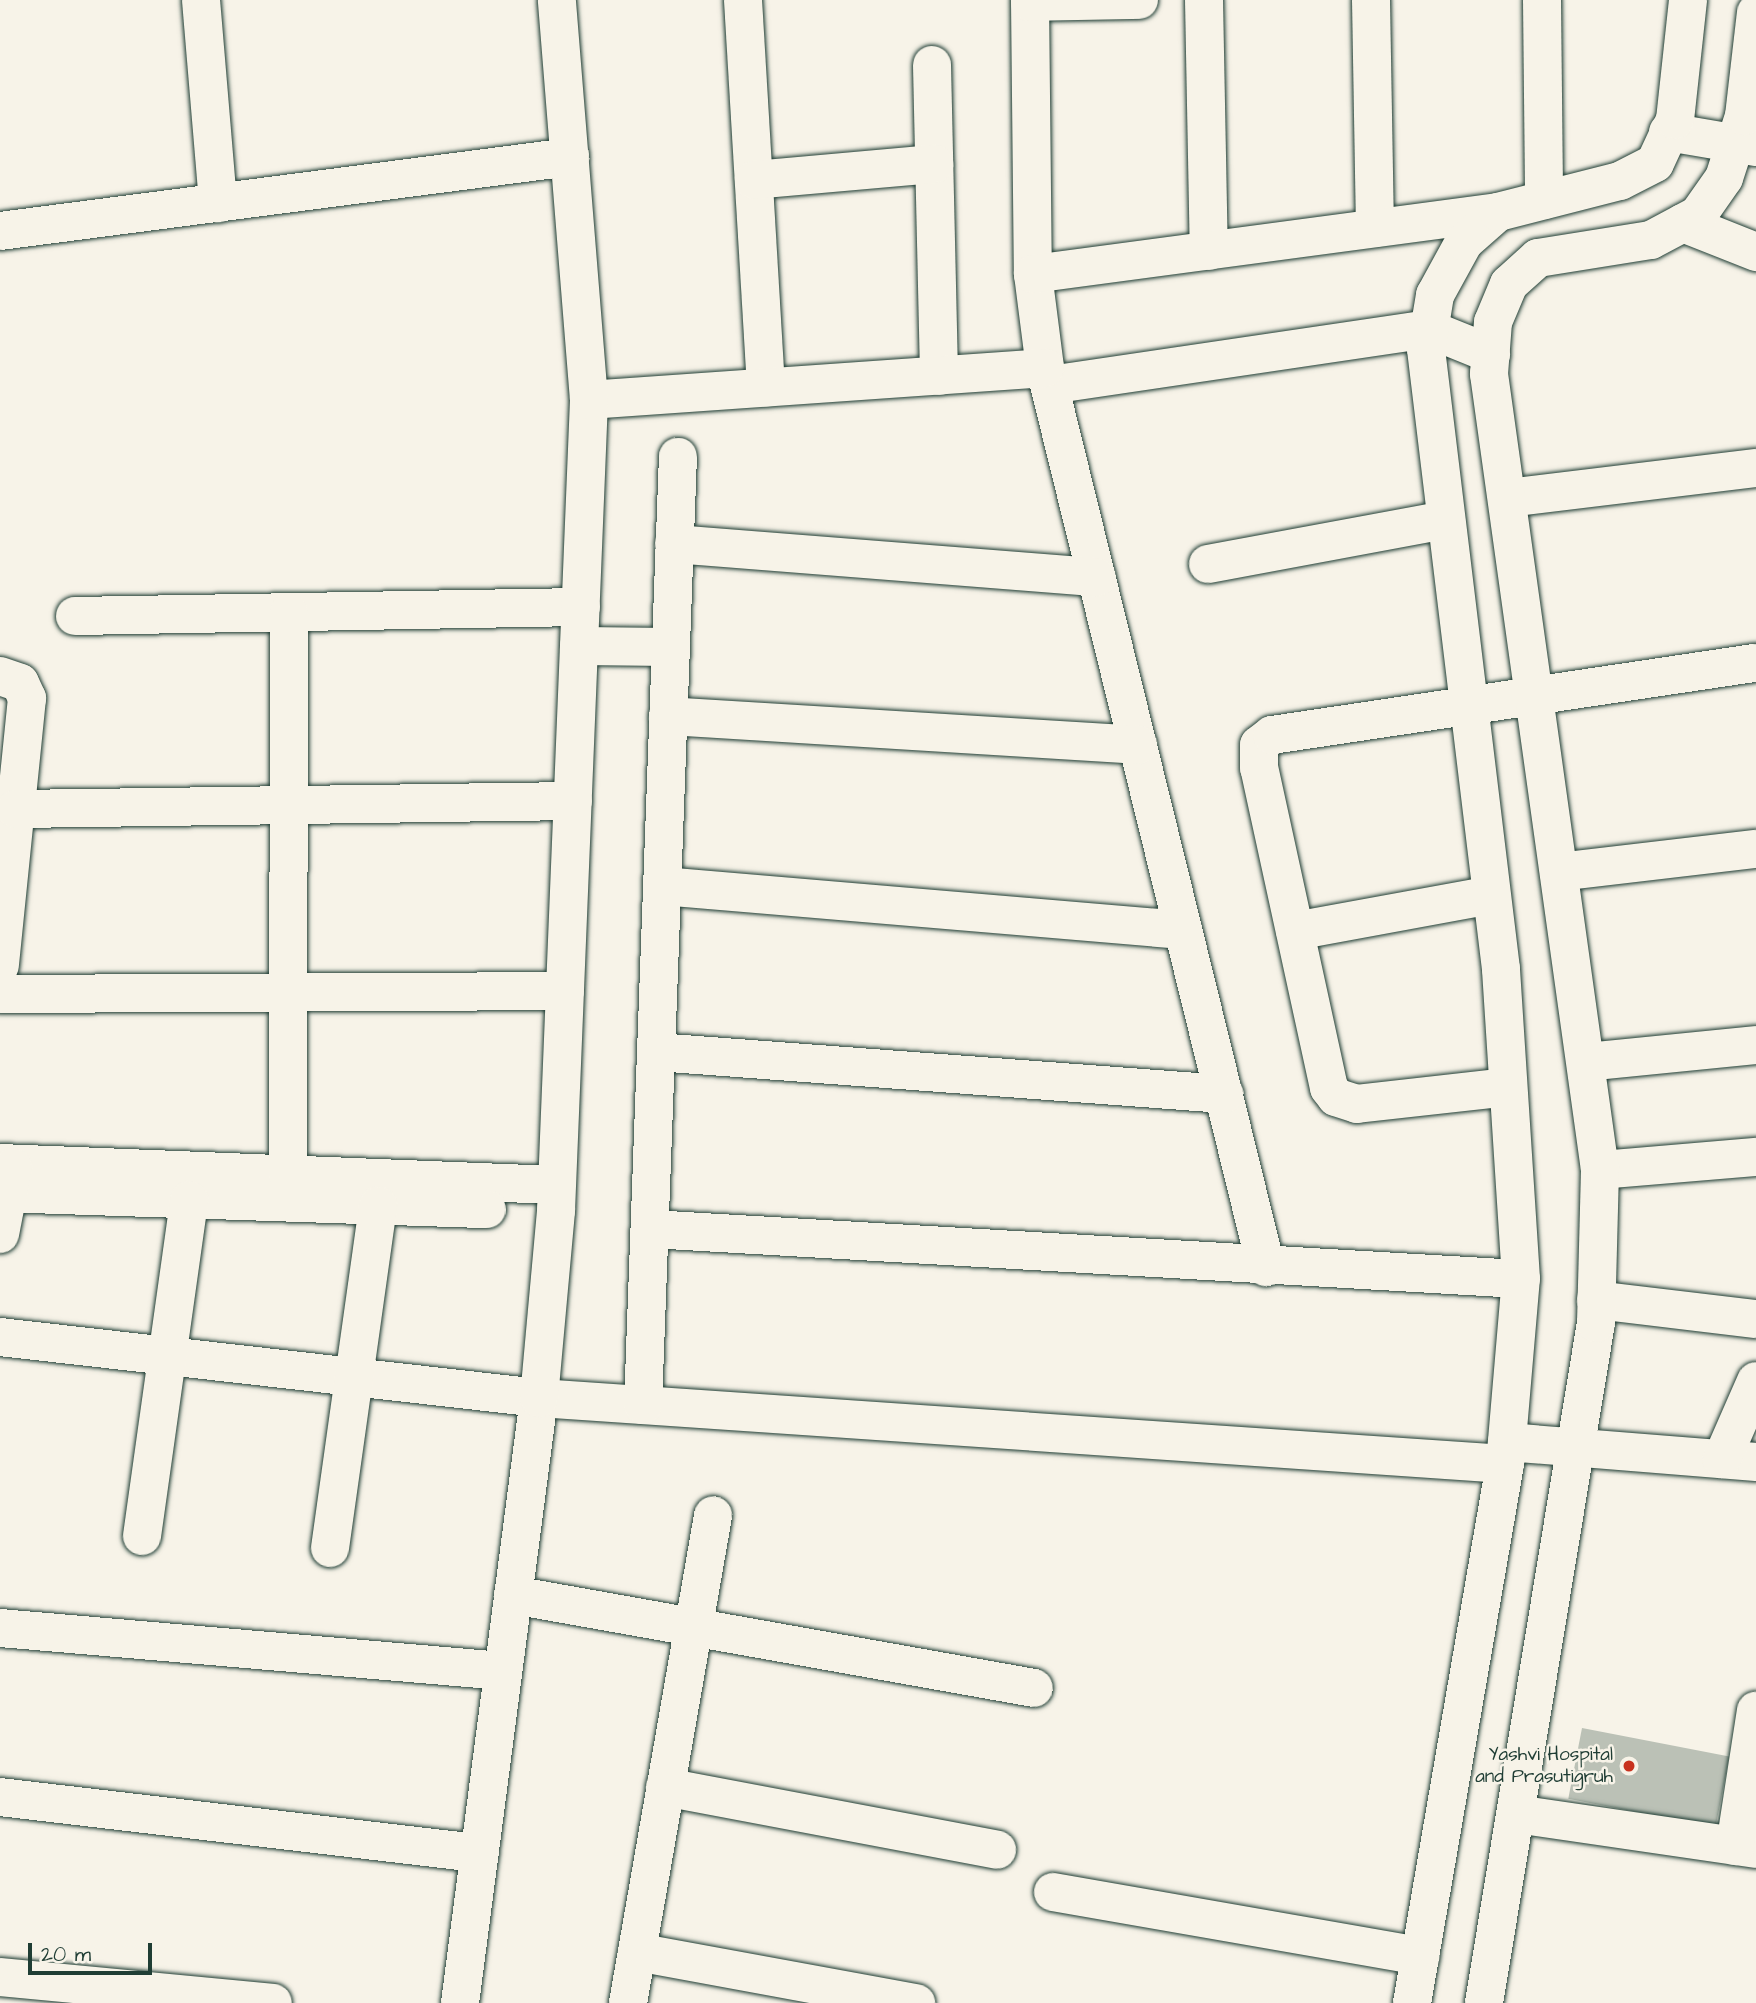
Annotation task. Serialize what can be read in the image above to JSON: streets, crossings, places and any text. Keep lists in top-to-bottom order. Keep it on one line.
{"places":["Yashvi Hospital and Prasutigruh"],"scale_bar":"20 m"}
